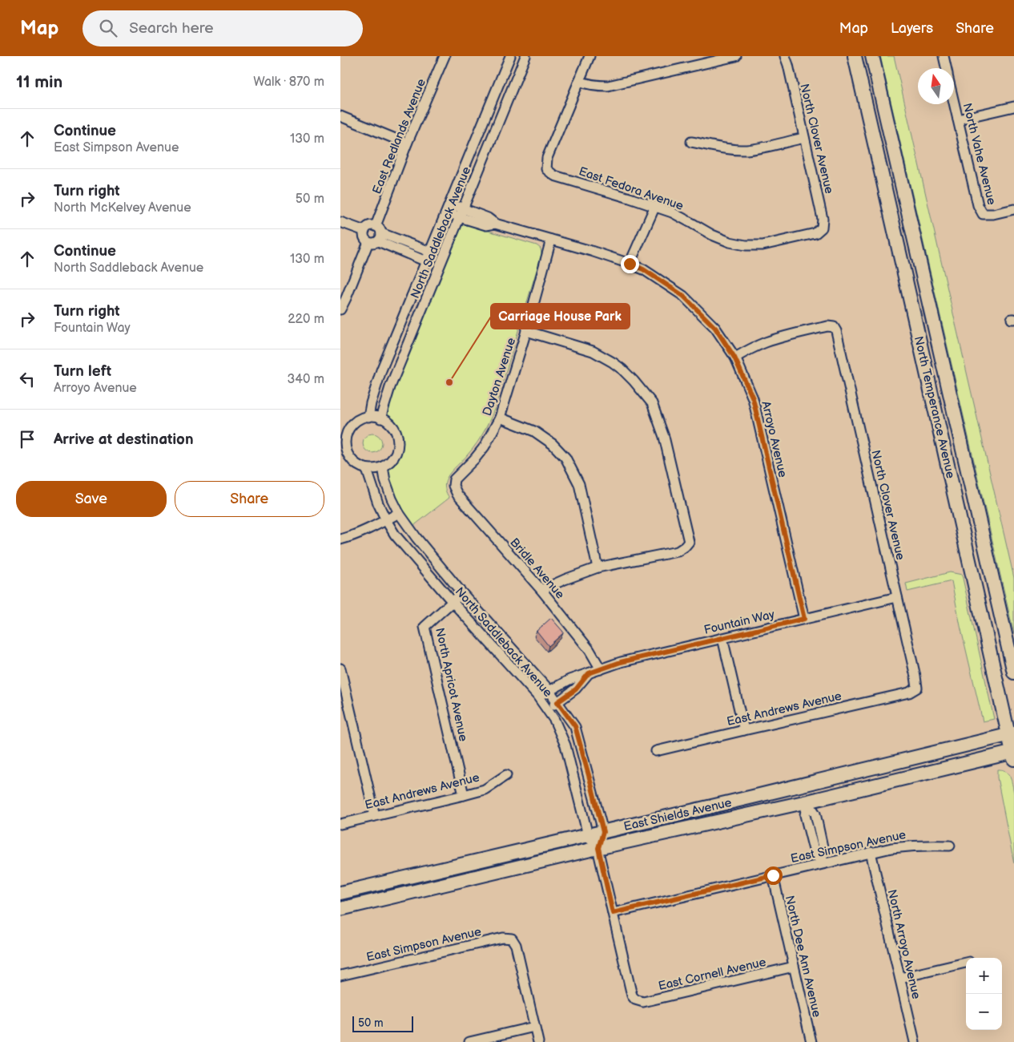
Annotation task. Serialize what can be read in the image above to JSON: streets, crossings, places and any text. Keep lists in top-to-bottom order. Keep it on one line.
{"streets":{"main road":["North Temperance Avenue","East Shields Avenue"],"street":["East Redlands Avenue","North Clover Avenue","North Vahe Avenue","East Fedora Avenue","North Saddleback Avenue","Dayton Avenue","Arroyo Avenue","Bridle Avenue","Fountain Way","North Apricot Avenue","East Andrews Avenue","East Simpson Avenue","North Arroyo Avenue","North Dee Ann Avenue","East Cornell Avenue"]},"crossings":[["North Clover Avenue","East Fedora Avenue"],["North Clover Avenue","Arroyo Avenue"],["North Clover Avenue","Fountain Way"],["North Clover Avenue","East Andrews Avenue"],["North Saddleback Avenue","Arroyo Avenue"],["North Saddleback Avenue","Fountain Way"],["North Saddleback Avenue","North Apricot Avenue"],["North Saddleback Avenue","East Shields Avenue"],["Dayton Avenue","Arroyo Avenue"],["Dayton Avenue","Bridle Avenue"],["North Temperance Avenue","East Shields Avenue"],["Arroyo Avenue","Fountain Way"],["Bridle Avenue","Fountain Way"],["North Apricot Avenue","East Andrews Avenue"],["East Simpson Avenue","North Arroyo Avenue"],["East Simpson Avenue","North Dee Ann Avenue"],["East Simpson Avenue","East Cornell Avenue"],["North Dee Ann Avenue","East Cornell Avenue"]],"places":["Carriage House Park"],"scale_bar":"50 m","north":"top","page":{"header":"Map","search":"Search here","nav":["Map","Layers","Share"],"heading":["11 min","Walk · 870 m"],"list":[["Continue","East Simpson Avenue","130 m"],["Turn right","North McKelvey Avenue","50 m"],["Continue","North Saddleback Avenue","130 m"],["Turn right","Fountain Way","220 m"],["Turn left","Arroyo Avenue","340 m"],"Arrive at destination"],"buttons":["Save","Share"],"map_buttons":["+","−"],"scale":"50 m"}}
